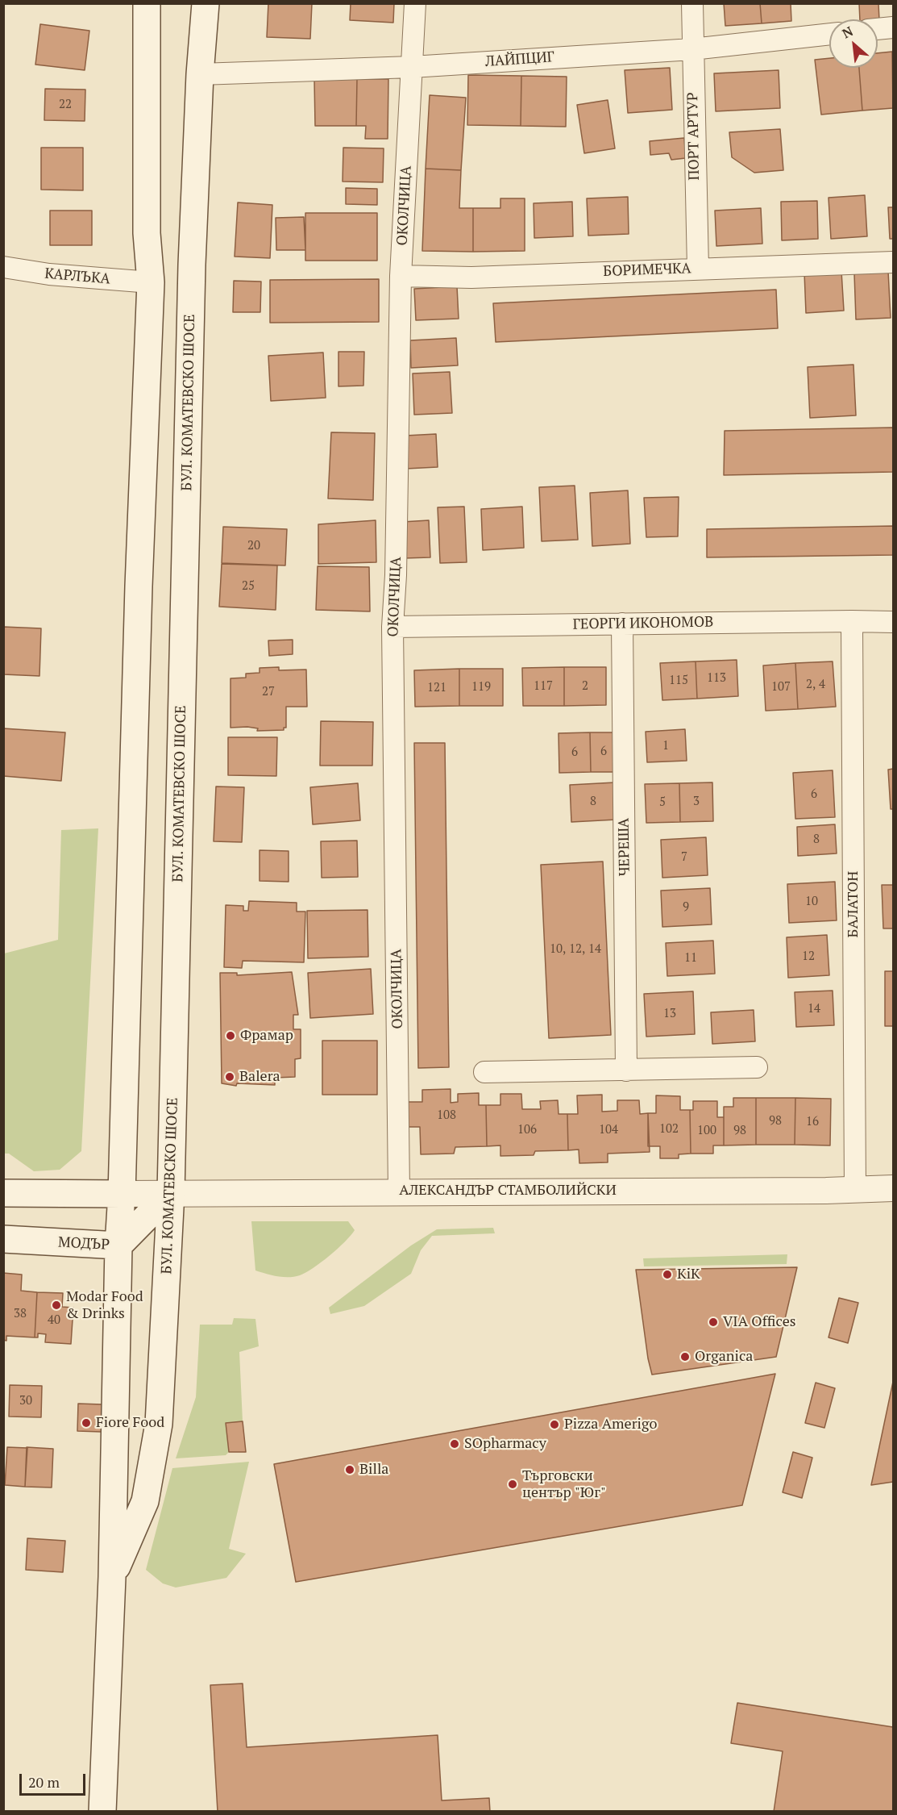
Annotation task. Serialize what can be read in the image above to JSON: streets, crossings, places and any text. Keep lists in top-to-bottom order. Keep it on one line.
{"streets":{"main road":["БУЛ. КОМАТЕВСКО ШОСЕ","МОДЪР"],"street":["ЛАЙПЦИГ","ПОРТ АРТУР","ОКОЛЧИЦА","БОРИМЕЧКА","КАРЛЪКА","ГЕОРГИ ИКОНОМОВ","ЧЕРЕША","БАЛАТОН","АЛЕКСАНДЪР СТАМБОЛИЙСКИ"]},"crossings":[["ЛАЙПЦИГ","ПОРТ АРТУР"],["ЛАЙПЦИГ","ОКОЛЧИЦА"],["ЛАЙПЦИГ","БУЛ. КОМАТЕВСКО ШОСЕ"],["ПОРТ АРТУР","БОРИМЕЧКА"],["ОКОЛЧИЦА","БОРИМЕЧКА"],["ОКОЛЧИЦА","ГЕОРГИ ИКОНОМОВ"],["ОКОЛЧИЦА","АЛЕКСАНДЪР СТАМБОЛИЙСКИ"],["КАРЛЪКА","БУЛ. КОМАТЕВСКО ШОСЕ"],["БУЛ. КОМАТЕВСКО ШОСЕ","АЛЕКСАНДЪР СТАМБОЛИЙСКИ"],["БУЛ. КОМАТЕВСКО ШОСЕ","МОДЪР"],["ГЕОРГИ ИКОНОМОВ","ЧЕРЕША"],["ГЕОРГИ ИКОНОМОВ","БАЛАТОН"],["БАЛАТОН","АЛЕКСАНДЪР СТАМБОЛИЙСКИ"],["АЛЕКСАНДЪР СТАМБОЛИЙСКИ","МОДЪР"]],"places":["Фрамар","Balera","KiK","Modar Food & Drinks","VIA Offices","Organica","Fiore Food","Pizza Amerigo","SOpharmacy","Billa","Търговски център \"Юг\""],"house_numbers":["22","20","25","113","115","2, 4","117","2","119","107","121","27","1","6","6","6","8","3","5","8","7","10","9","10, 12, 14","12","11","14","13","108","98","16","102","106","104","100","98","38","40","30"],"scale_bar":"20 m","north":"top left"}
